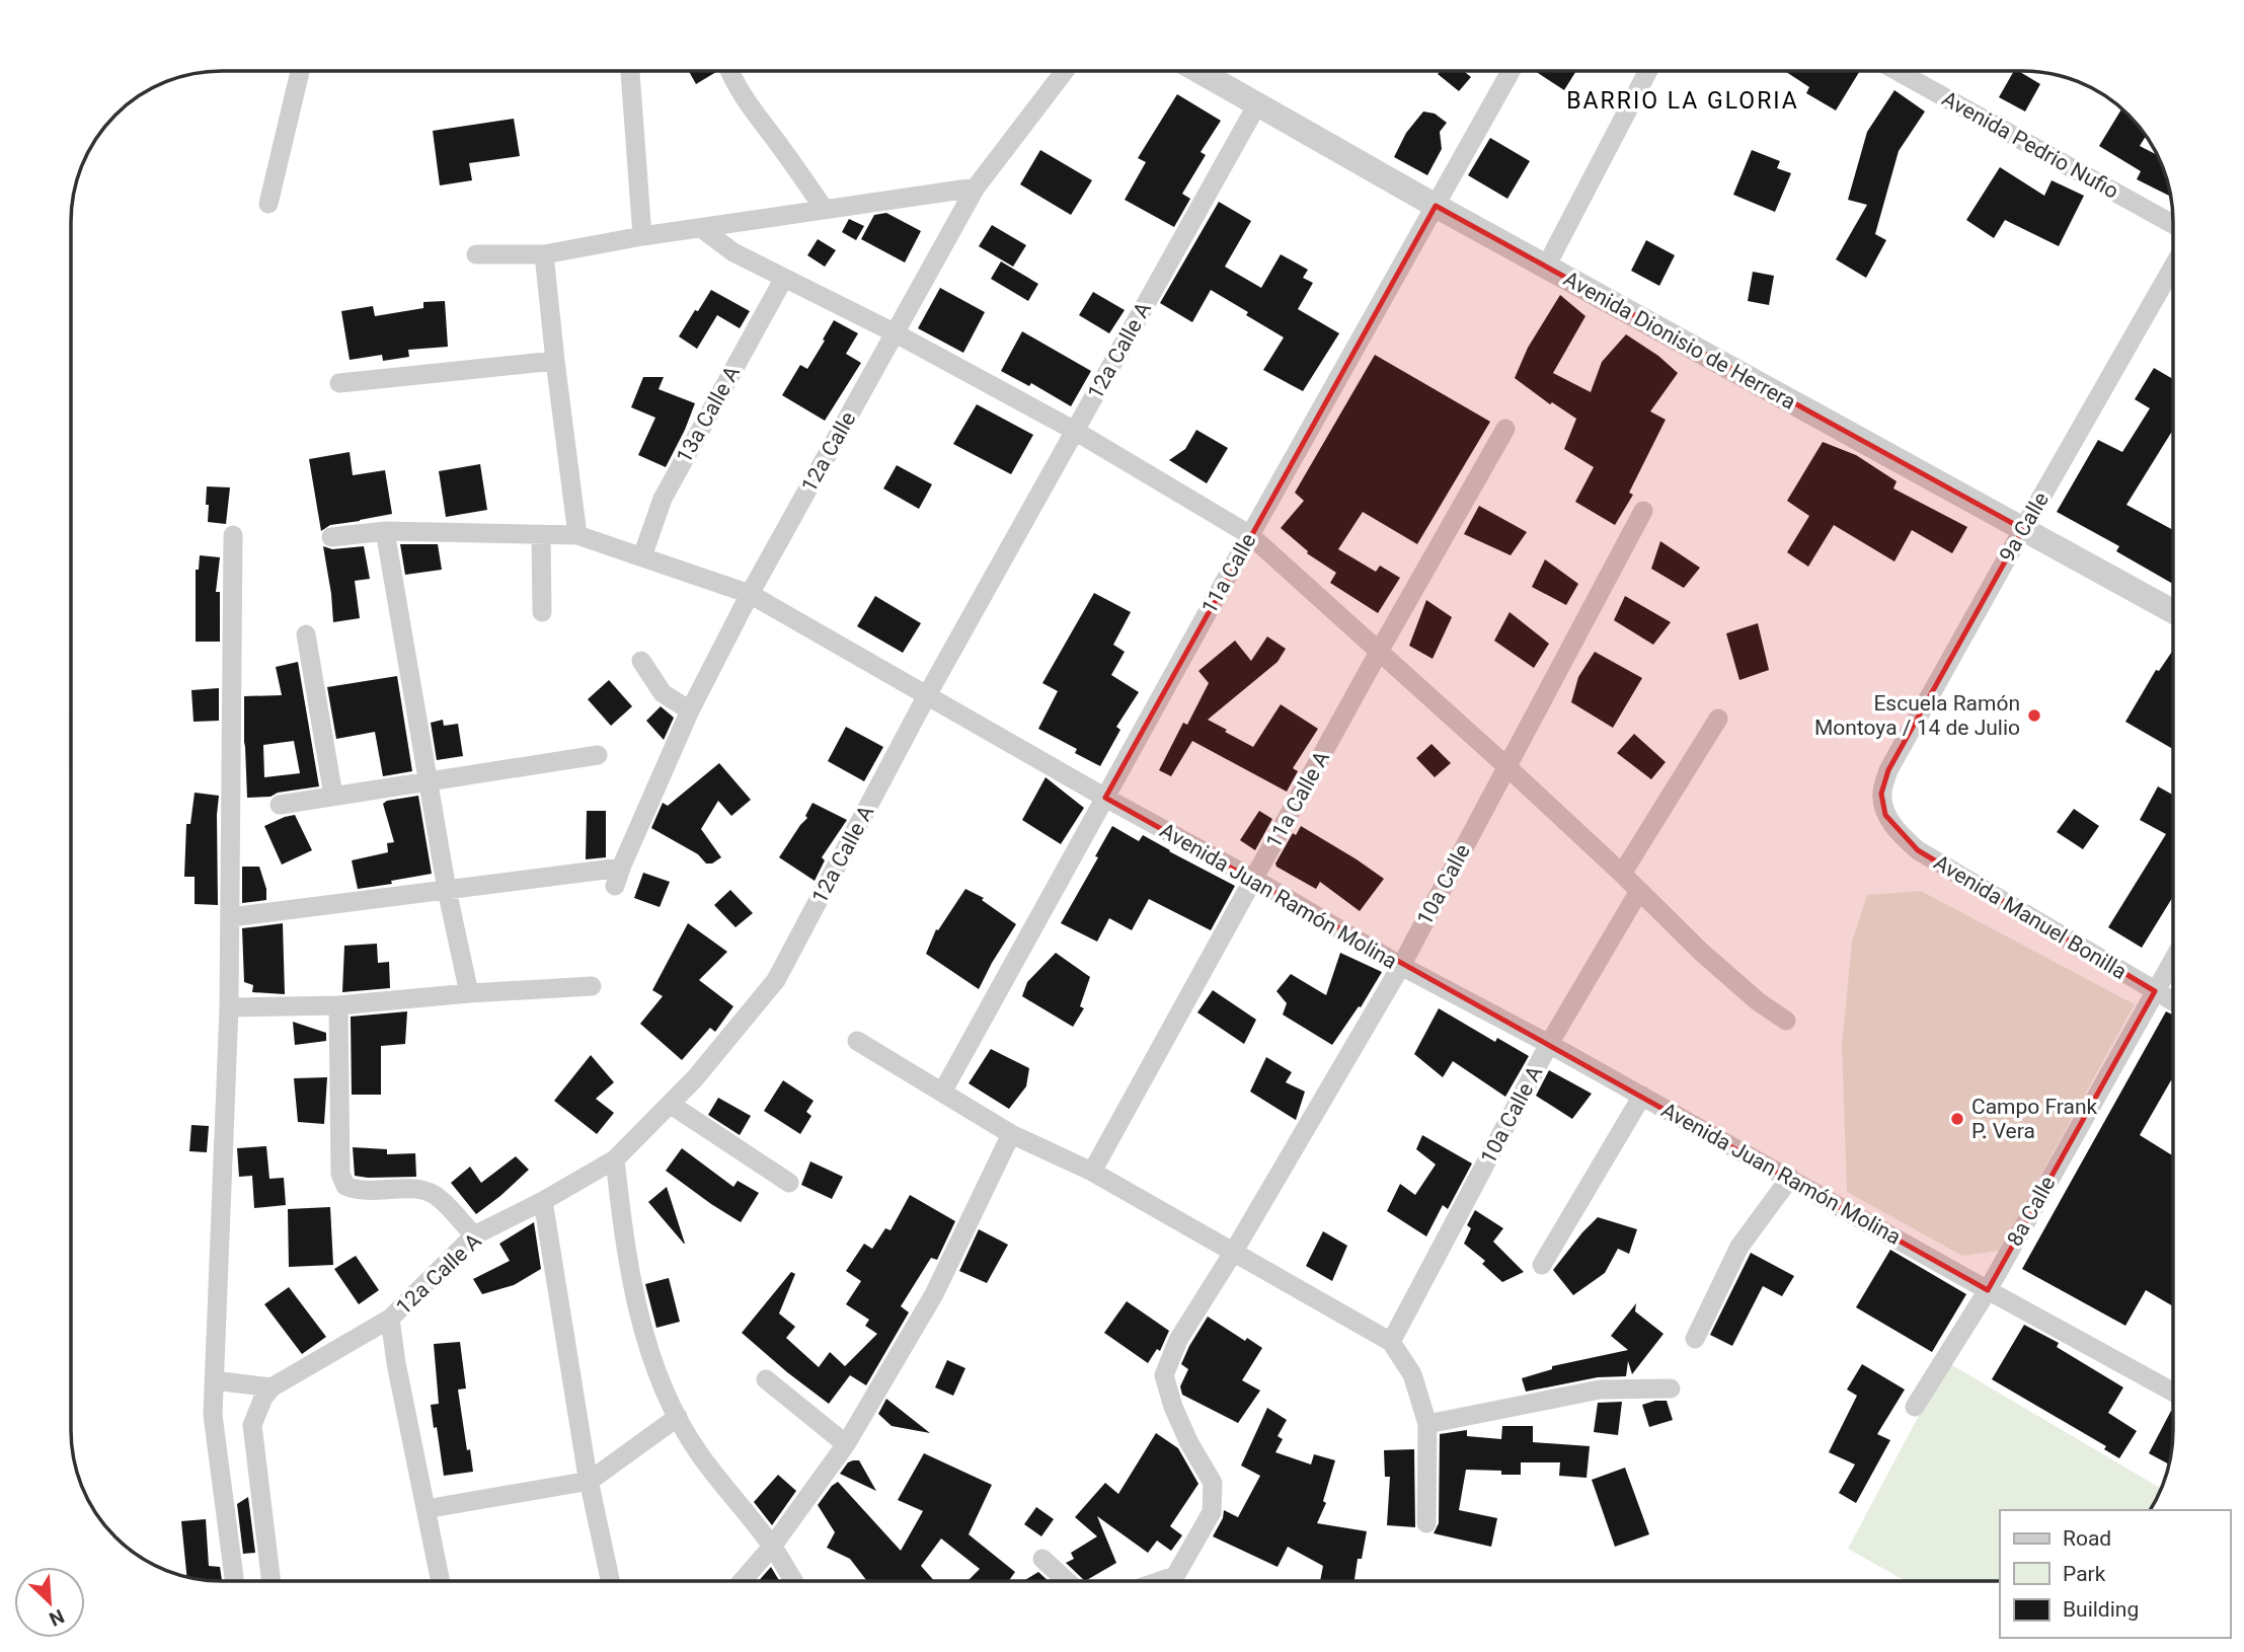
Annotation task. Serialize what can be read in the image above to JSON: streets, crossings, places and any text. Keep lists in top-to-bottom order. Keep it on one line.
{"streets":{"street":["Avenida Pedrio Nufio","Avenida Dionisio de Herrera","12a Calle A","13a Calle A","12a Calle","9a Calle","11a Calle","11a Calle A","10a Calle","Avenida Juan Ramón Molina","Avenida Manuel Bonilla","10a Calle A","8a Calle"]},"crossings":[["Avenida Dionisio de Herrera","12a Calle A"],["Avenida Dionisio de Herrera","9a Calle"],["Avenida Dionisio de Herrera","11a Calle"],["12a Calle A","Avenida Juan Ramón Molina"],["13a Calle A","Avenida Juan Ramón Molina"],["12a Calle","Avenida Juan Ramón Molina"],["9a Calle","Avenida Manuel Bonilla"],["11a Calle","Avenida Juan Ramón Molina"],["11a Calle A","Avenida Juan Ramón Molina"],["10a Calle","Avenida Juan Ramón Molina"],["Avenida Juan Ramón Molina","10a Calle A"],["Avenida Juan Ramón Molina","8a Calle"],["Avenida Manuel Bonilla","8a Calle"]],"districts":["BARRIO LA GLORIA"],"places":["Escuela Ramón Montoya / 14 de Julio","Campo Frank P. Vera"],"legend":["Road","Park","Building"],"north":"bottom right"}
